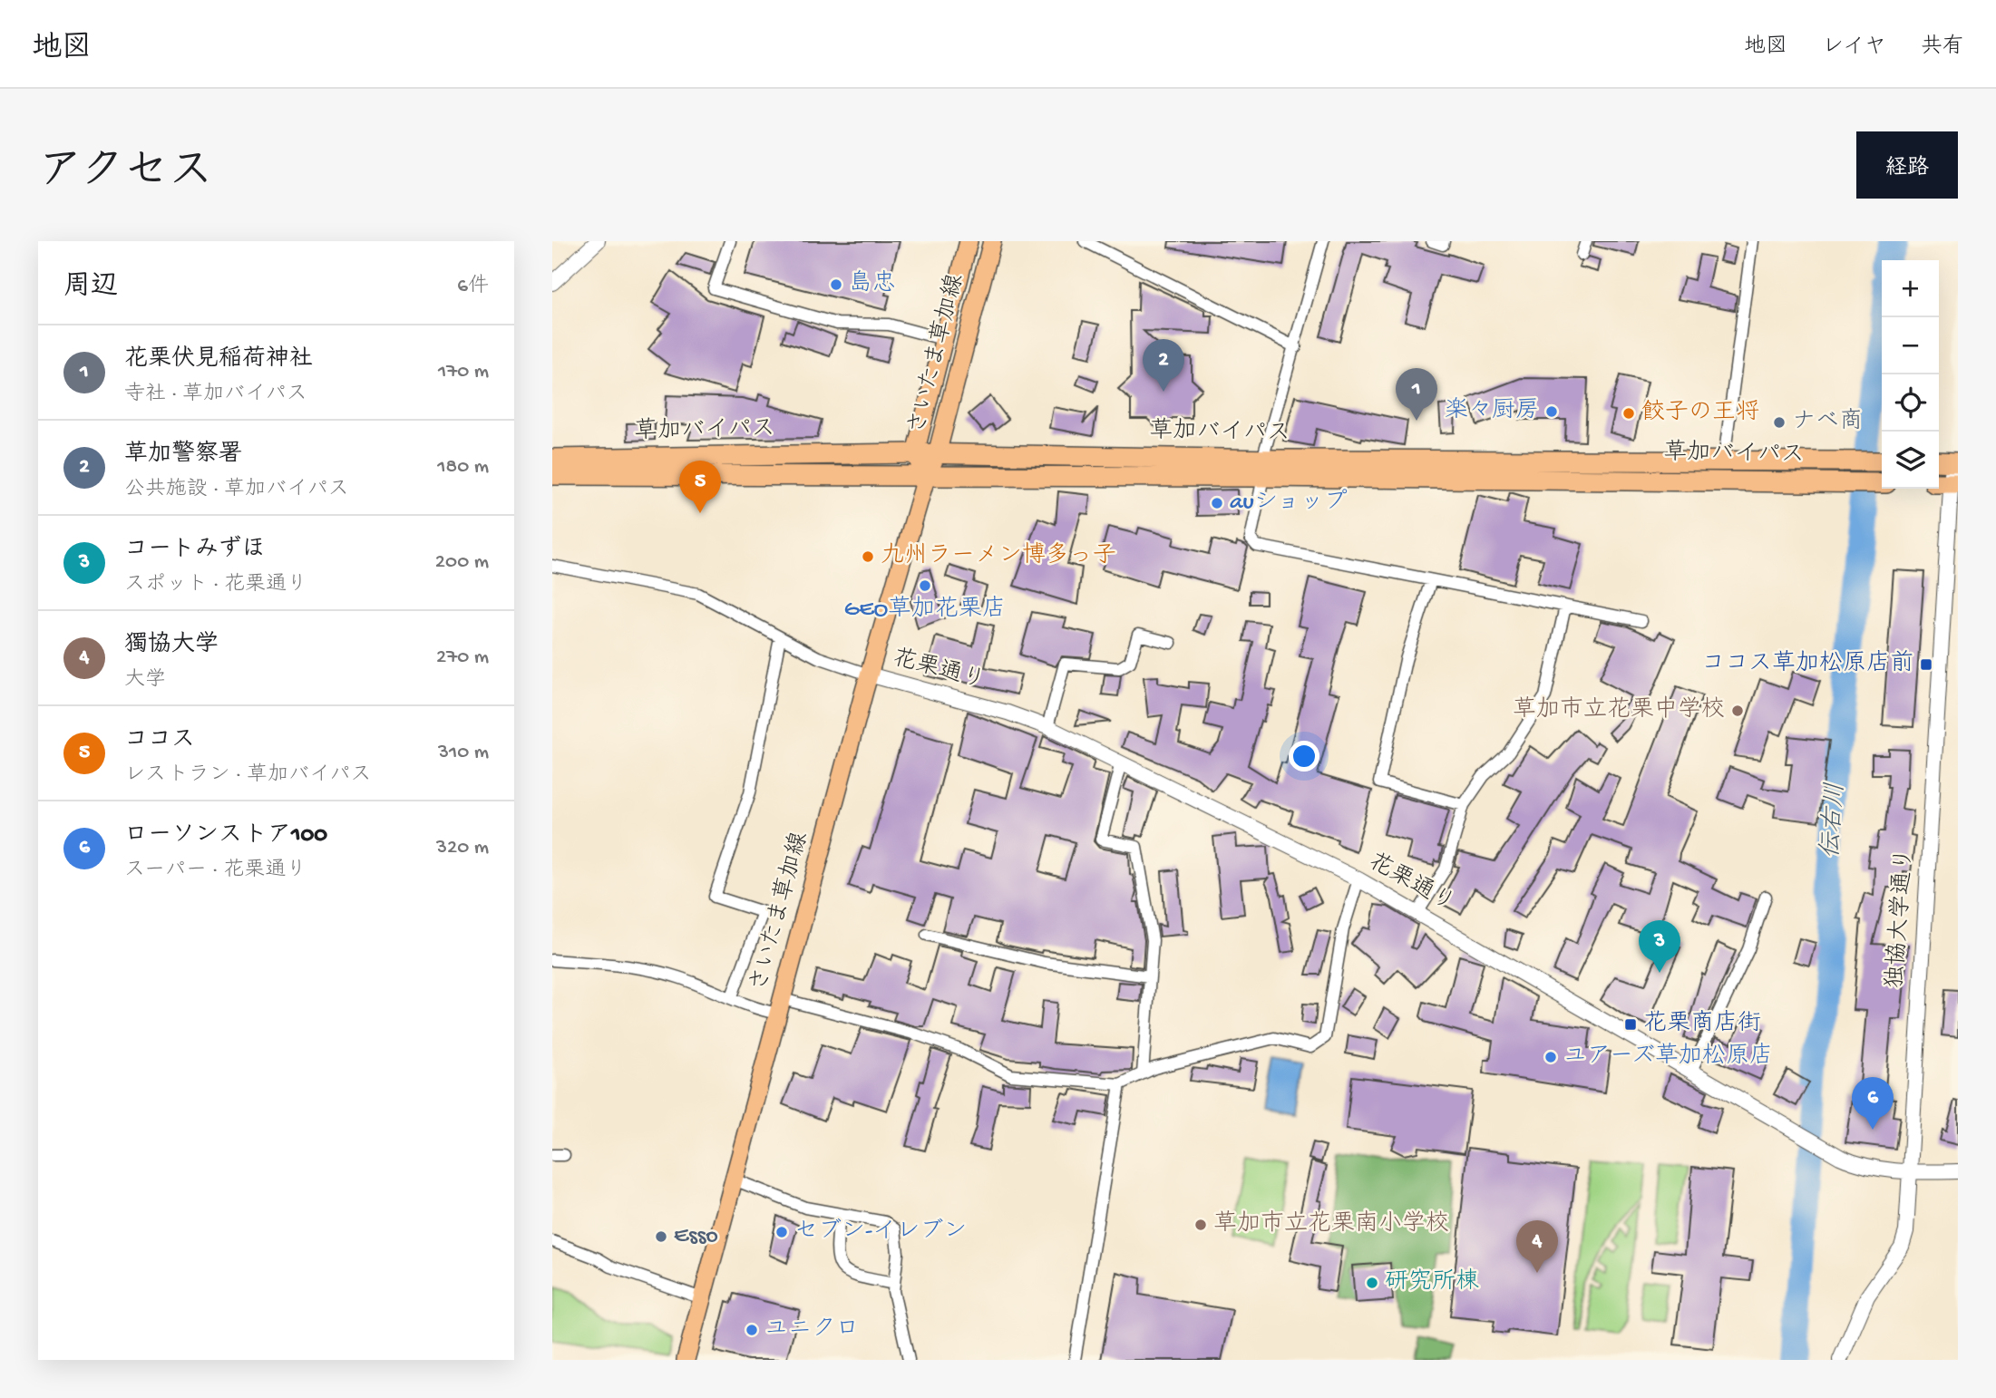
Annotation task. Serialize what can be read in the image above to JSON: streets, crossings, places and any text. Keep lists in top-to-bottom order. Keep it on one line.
{"streets":{"highway":["草加バイパス"],"main road":["さいたま草加線"],"street":["花栗通り","独協大学通り"]},"crossings":[["さいたま草加線","草加バイパス"],["さいたま草加線","花栗通り"],["花栗通り","独協大学通り"]],"water":["伝右川"],"places":{"other":["島忠","楽々厨房","餃子の王将","ナベ商","auショップ","九州ラーメン博多っ子","GEO草加花栗店","草加市立花栗中学校","ユアーズ草加松原店","草加市立花栗南小学校","セブン-イレブン","Esso","研究所棟","ユニクロ"],"transit":["ココス草加松原店前","花栗商店街"]},"page":{"header":"地図","nav":["地図","レイヤ","共有"],"title":"アクセス","buttons":"経路","heading":["周辺","6件"],"map_buttons":["+","−"],"list":[{"mark":"1","name":"花栗伏見稲荷神社","note":"寺社 · 草加バイパス","value":"170 m"},{"mark":"2","name":"草加警察署","note":"公共施設 · 草加バイパス","value":"180 m"},{"mark":"3","name":"コートみずほ","note":"スポット · 花栗通り","value":"200 m"},{"mark":"4","name":"獨協大学","note":"大学","value":"270 m"},{"mark":"5","name":"ココス","note":"レストラン · 草加バイパス","value":"310 m"},{"mark":"6","name":"ローソンストア100","note":"スーパー · 花栗通り","value":"320 m"}],"pins":["2","1","5","3","6","4"]}}
